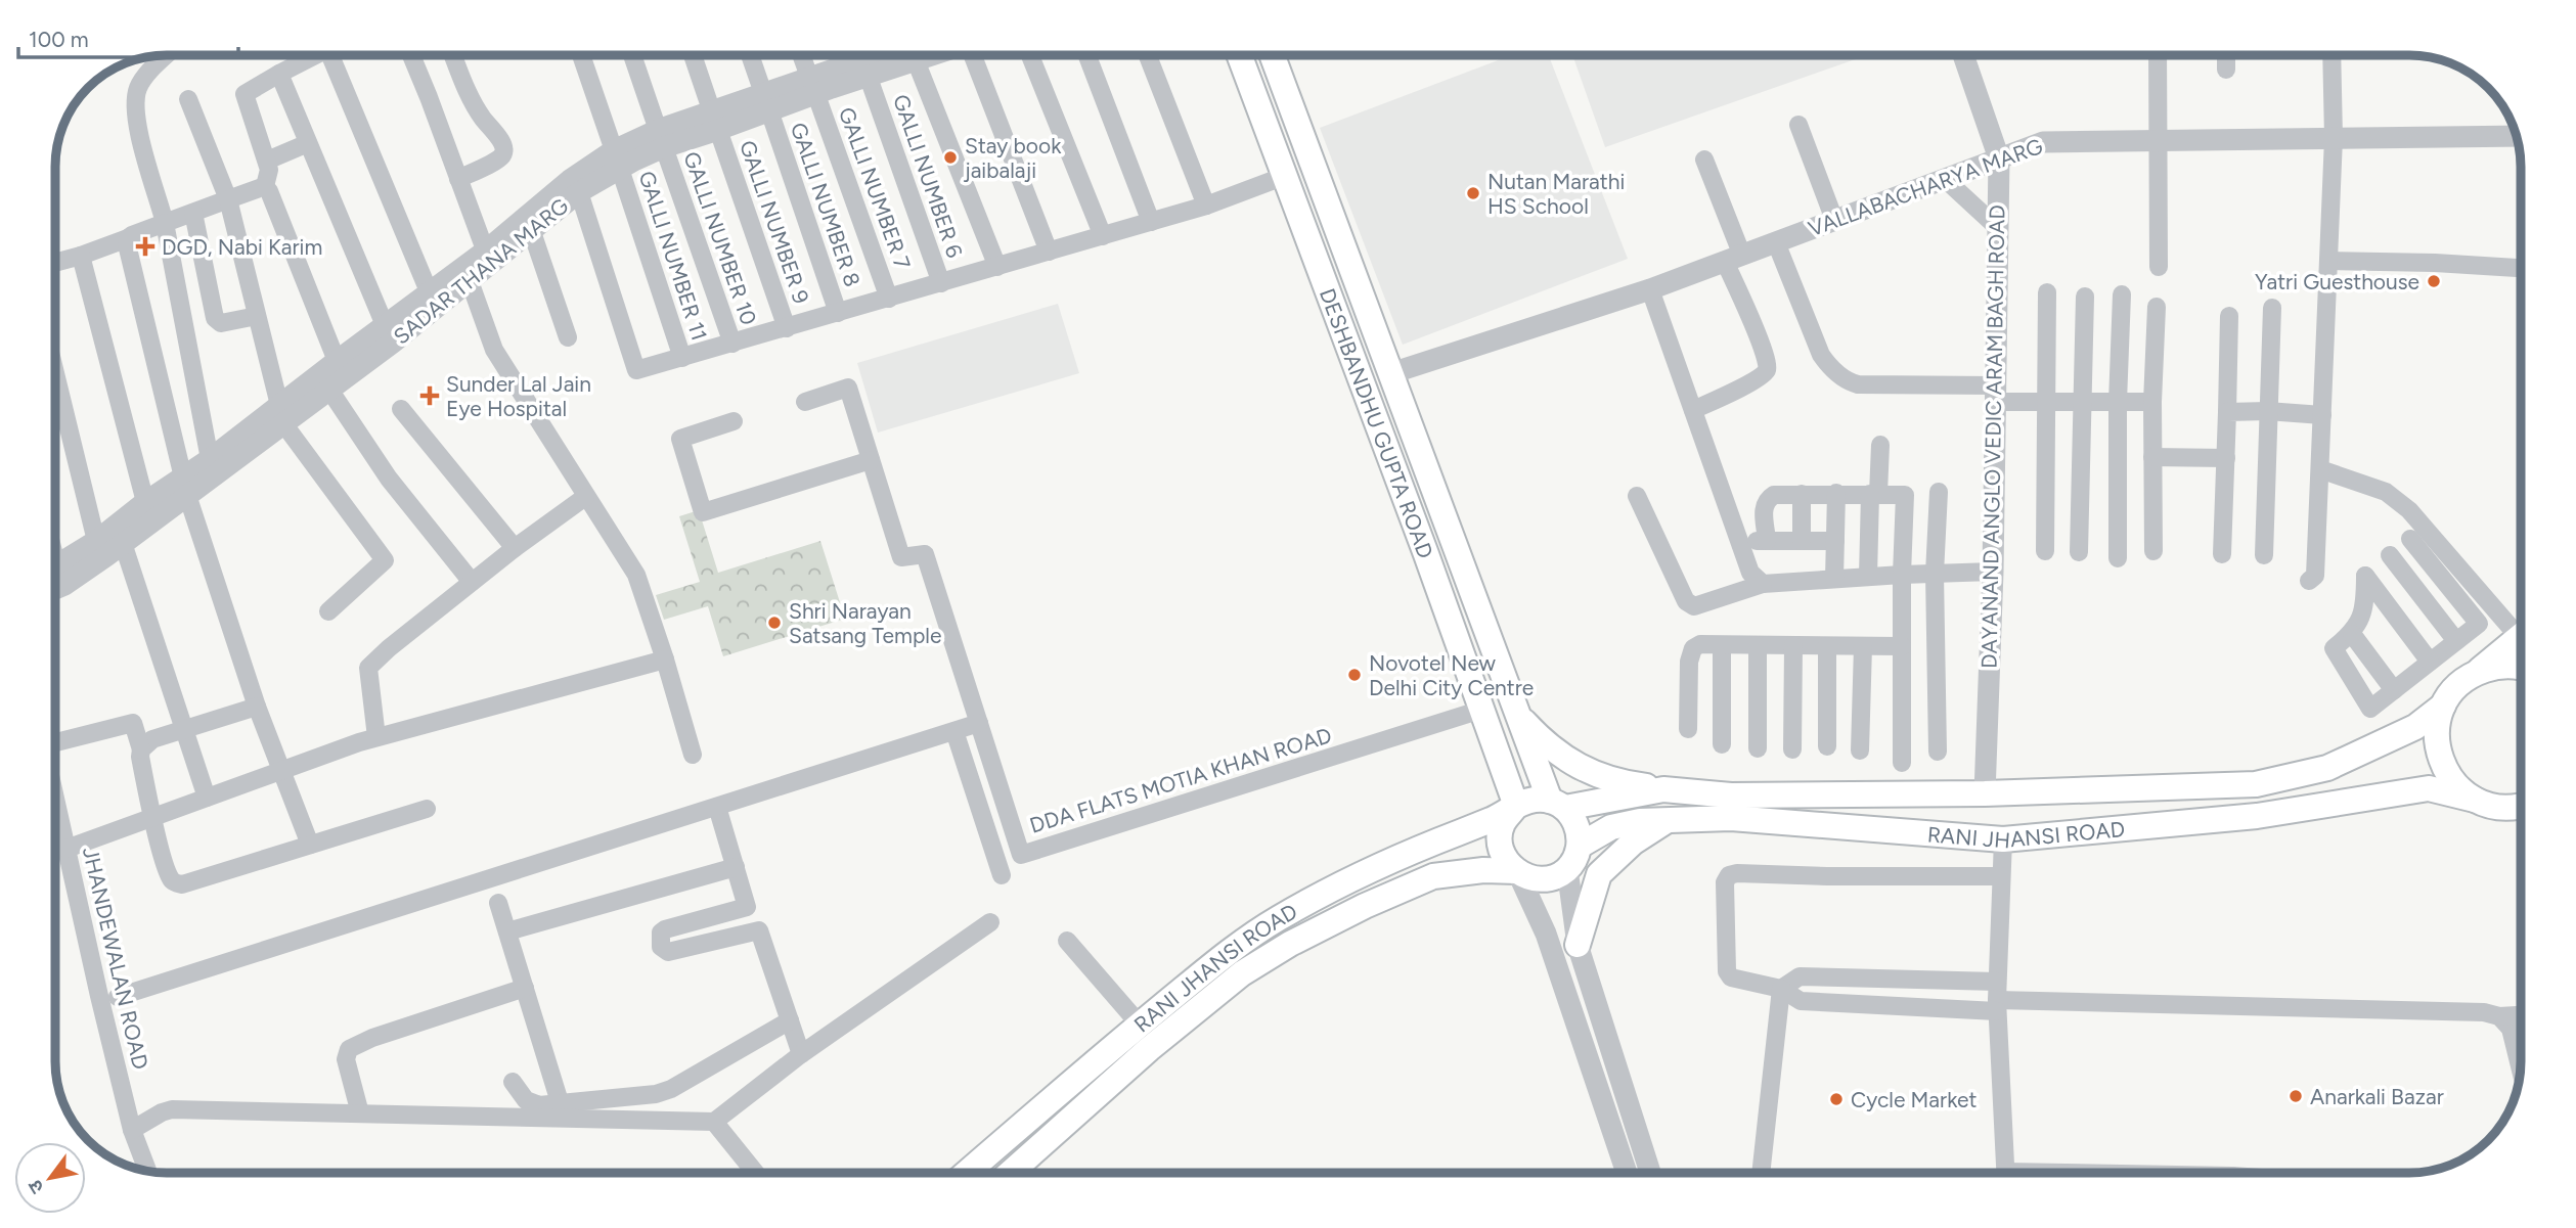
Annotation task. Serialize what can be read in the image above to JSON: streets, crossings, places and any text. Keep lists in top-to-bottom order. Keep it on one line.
{"streets":{"main road":["DESHBANDHU GUPTA ROAD","RANI JHANSI ROAD"],"street":["GALLI NUMBER 6","VALLABACHARYA MARG","GALLI NUMBER 7","GALLI NUMBER 8","GALLI NUMBER 9","GALLI NUMBER 10","GALLI NUMBER 11","SADAR THANA MARG","DAYANAND ANGLO VEDIC ARAM BAGH ROAD","DDA FLATS MOTIA KHAN ROAD","JHANDEWALAN ROAD"]},"crossings":[["GALLI NUMBER 6","SADAR THANA MARG"],["VALLABACHARYA MARG","DESHBANDHU GUPTA ROAD"],["VALLABACHARYA MARG","DAYANAND ANGLO VEDIC ARAM BAGH ROAD"],["GALLI NUMBER 7","SADAR THANA MARG"],["GALLI NUMBER 8","SADAR THANA MARG"],["GALLI NUMBER 9","SADAR THANA MARG"],["GALLI NUMBER 10","SADAR THANA MARG"],["GALLI NUMBER 11","SADAR THANA MARG"],["DESHBANDHU GUPTA ROAD","DDA FLATS MOTIA KHAN ROAD"],["DESHBANDHU GUPTA ROAD","RANI JHANSI ROAD"],["DAYANAND ANGLO VEDIC ARAM BAGH ROAD","RANI JHANSI ROAD"]],"places":{"other":["Stay book jaibalaji","Nutan Marathi HS School","Yatri Guesthouse","Shri Narayan Satsang Temple","Novotel New Delhi City Centre","Anarkali Bazar","Cycle Market"],"health":["DGD, Nabi Karim","Sunder Lal Jain Eye Hospital"]},"scale_bar":"100 m","north":"bottom left"}
